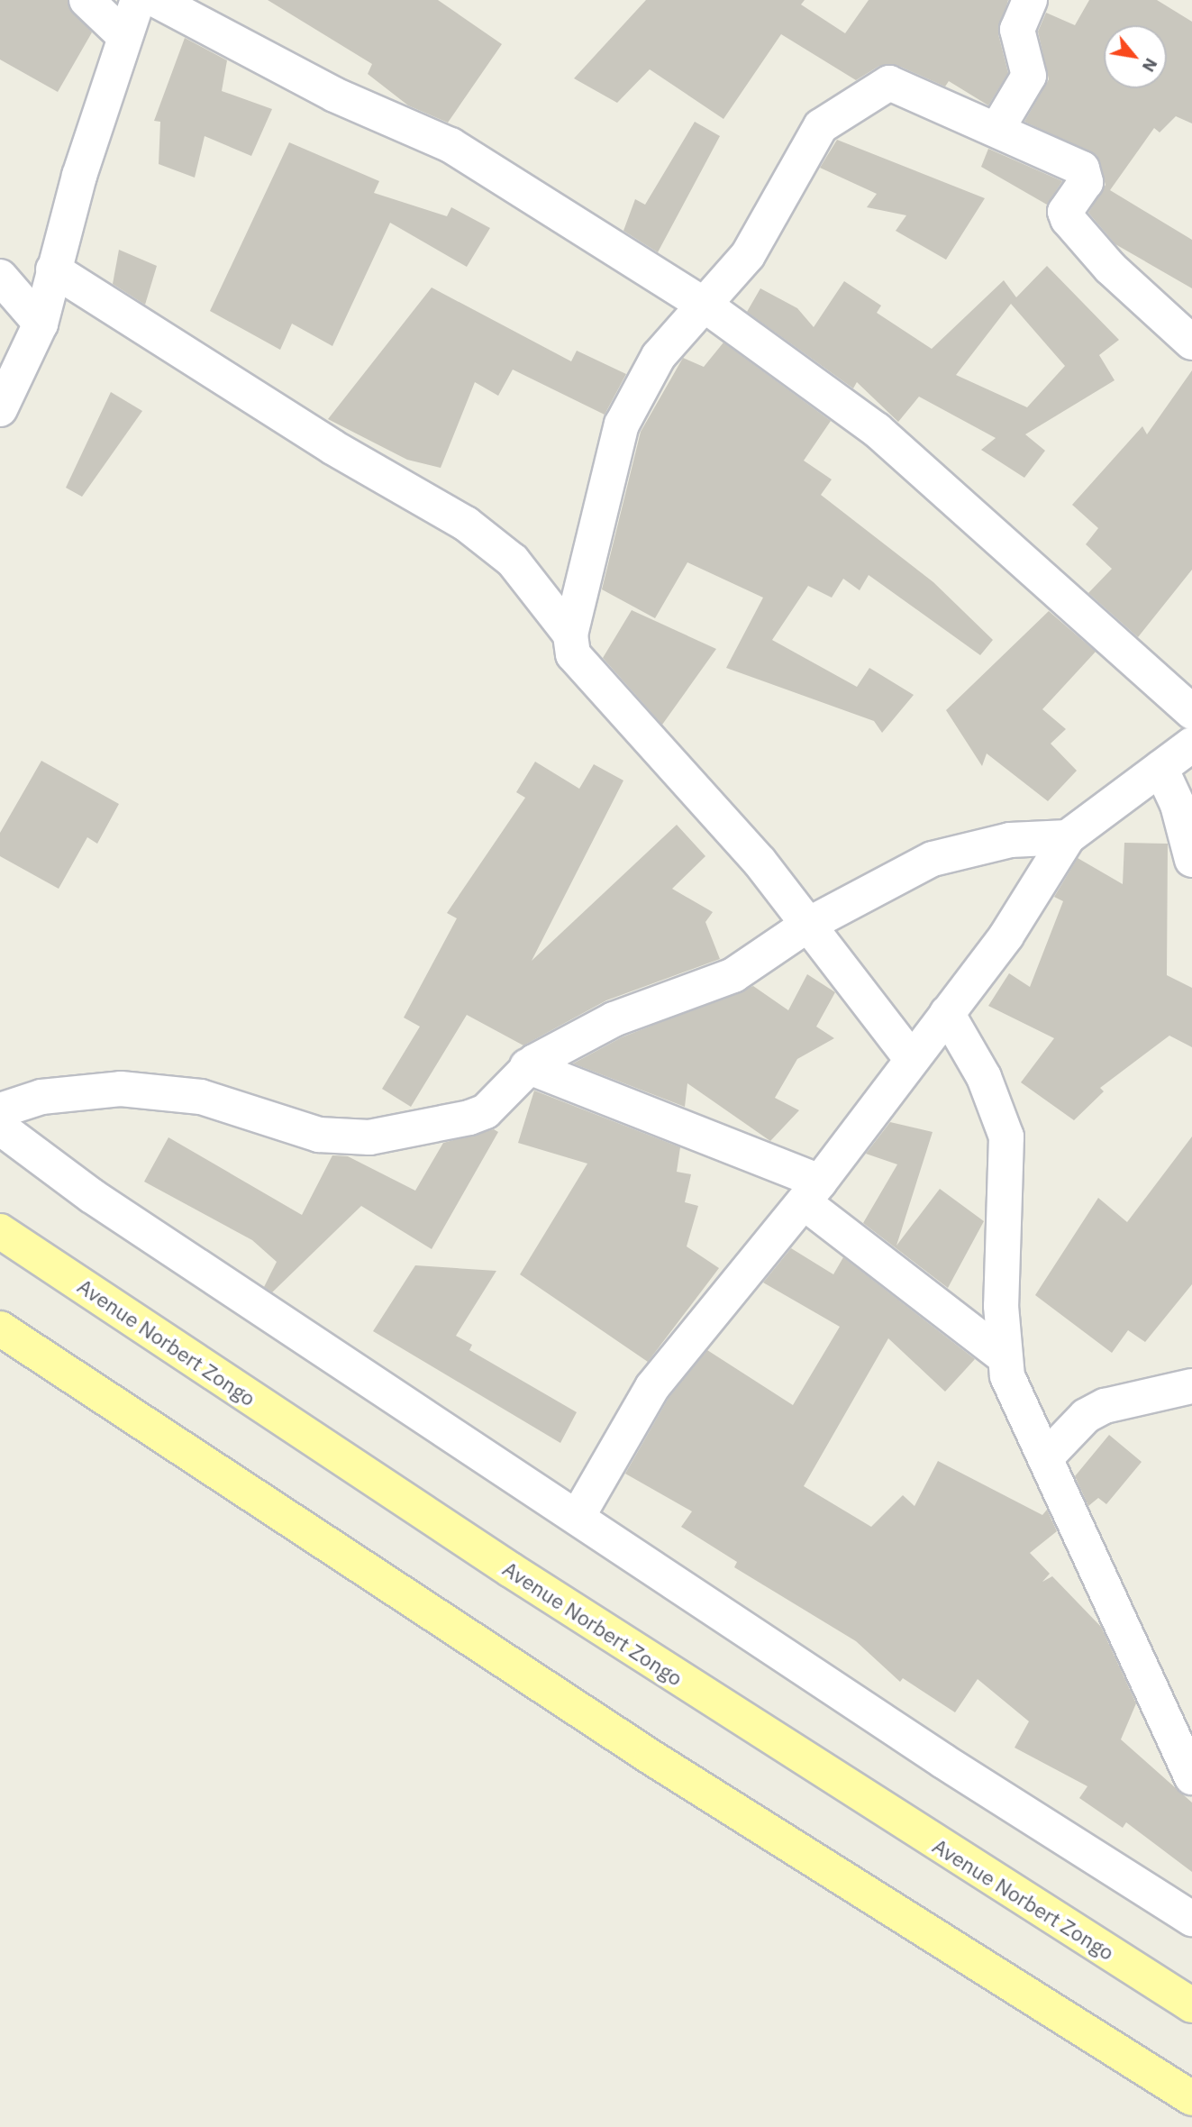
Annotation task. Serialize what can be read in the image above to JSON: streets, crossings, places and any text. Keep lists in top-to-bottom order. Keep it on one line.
{"streets":{"main road":["Avenue Norbert Zongo"]},"north":"bottom right"}
